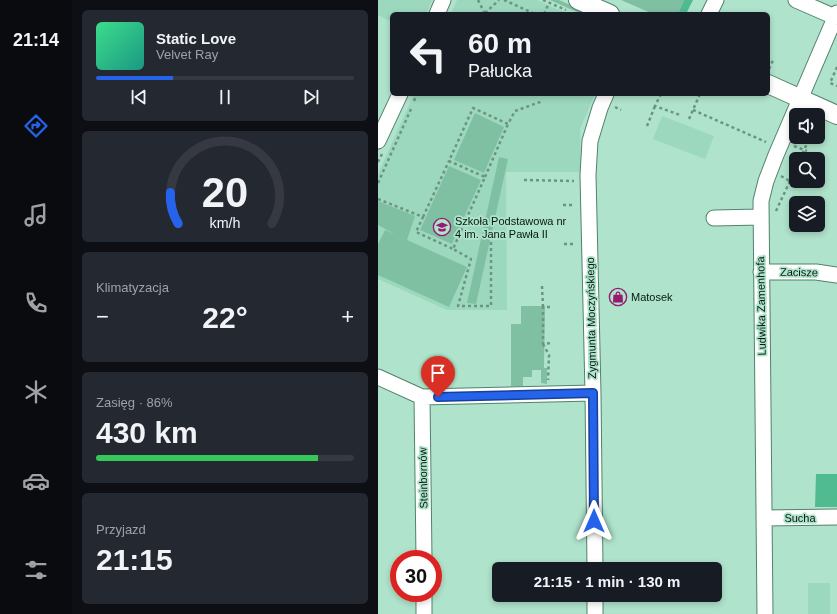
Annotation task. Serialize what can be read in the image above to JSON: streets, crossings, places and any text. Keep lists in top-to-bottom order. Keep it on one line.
{"streets":{"street":["Zacisze","Ludwika Zamenhofa","Zygmunta Moczyńskiego","Steinbornów","Sucha"]},"crossings":[["Zacisze","Ludwika Zamenhofa"],["Ludwika Zamenhofa","Sucha"]],"places":{"school or university":["Szkoła Podstawowa nr 4 im. Jana Pawła II"],"shop":["Matosek"]},"page":{"tabs":"21:14","turn":["60 m","Pałucka"],"song":["Static Love","Velvet Ray"],"tile":["Klimatyzacja",["Zasięg · 86%","430 km"],["Przyjazd","21:15"]],"heat":["−","22°","+"],"limit":"30","trip":"21:15 · 1 min · 130 m","gauge":["20","km/h"]}}
